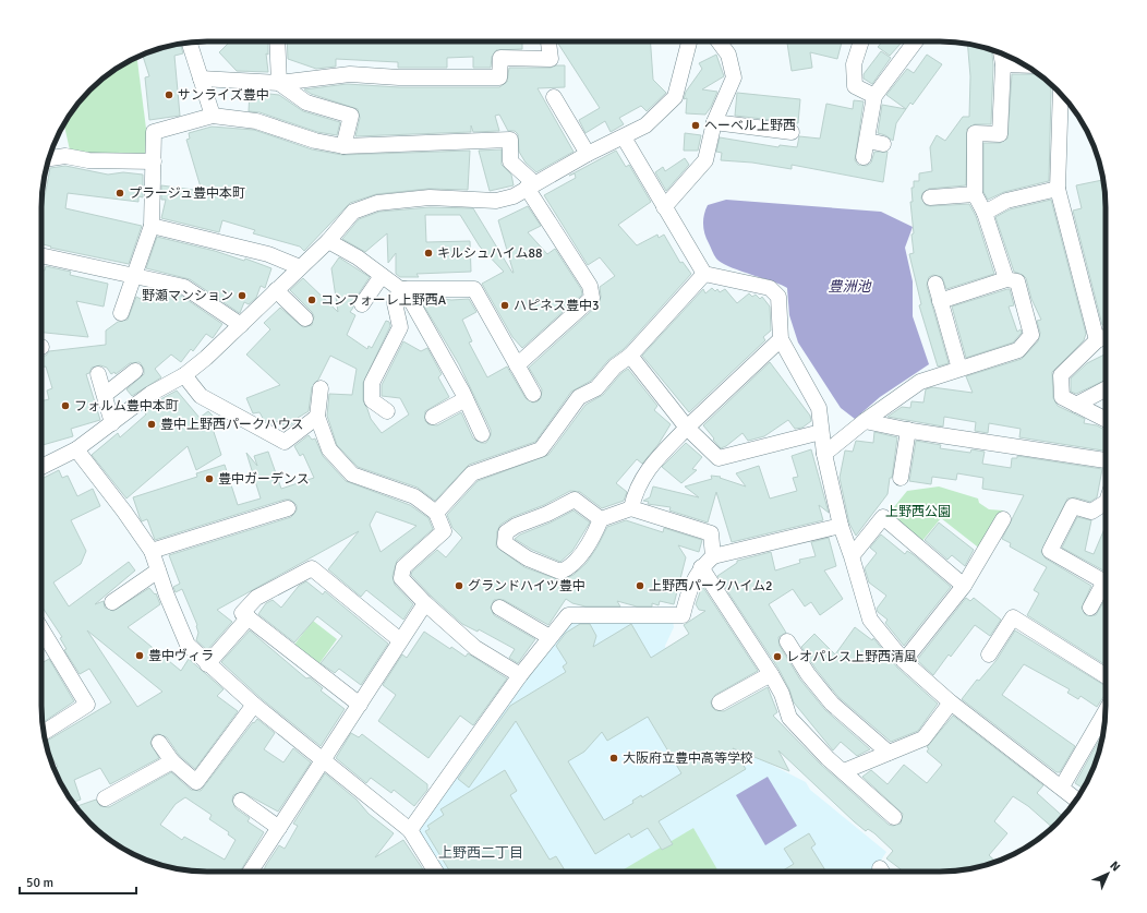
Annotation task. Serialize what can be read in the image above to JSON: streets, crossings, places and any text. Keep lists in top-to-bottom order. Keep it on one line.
{"districts":["上野西二丁目"],"water":["豊洲池"],"parks":["上野西公園"],"places":["サンライズ豊中","ヘーベル上野西","プラージュ豊中本町","キルシュハイム88","野瀬マンション","コンフォーレ上野西A","ハピネス豊中3","フォルム豊中本町","豊中上野西パークハウス","豊中ガーデンス","グランドハイツ豊中","上野西パークハイム2","豊中ヴィラ","レオパレス上野西清風","大阪府立豊中高等学校"],"scale_bar":"50 m","north":"top right"}
